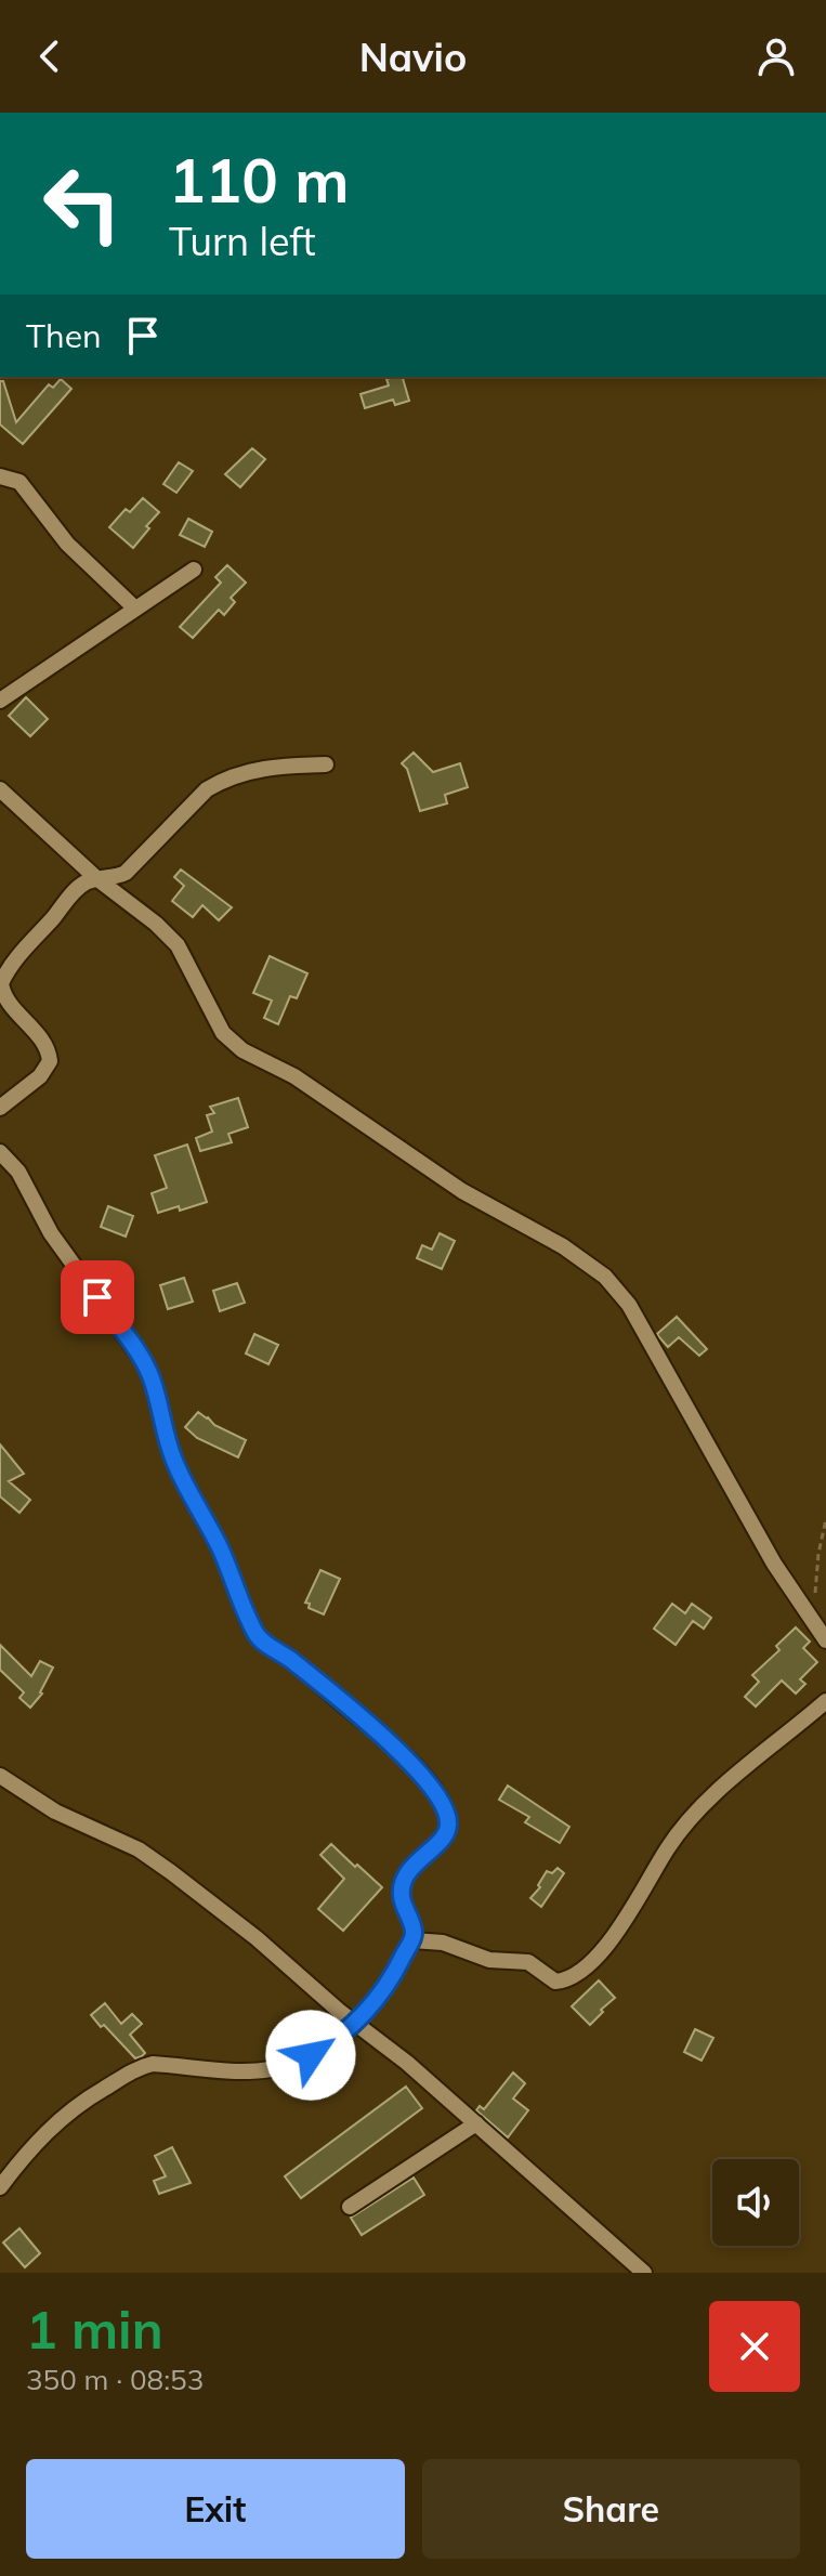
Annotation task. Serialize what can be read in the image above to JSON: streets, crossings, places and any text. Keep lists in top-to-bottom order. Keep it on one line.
{"page":{"header":"Navio","turn":["110 m","Turn left"],"then":"Then","heading":["1 min","350 m · 08:53"],"buttons":["Exit","Share"]}}
